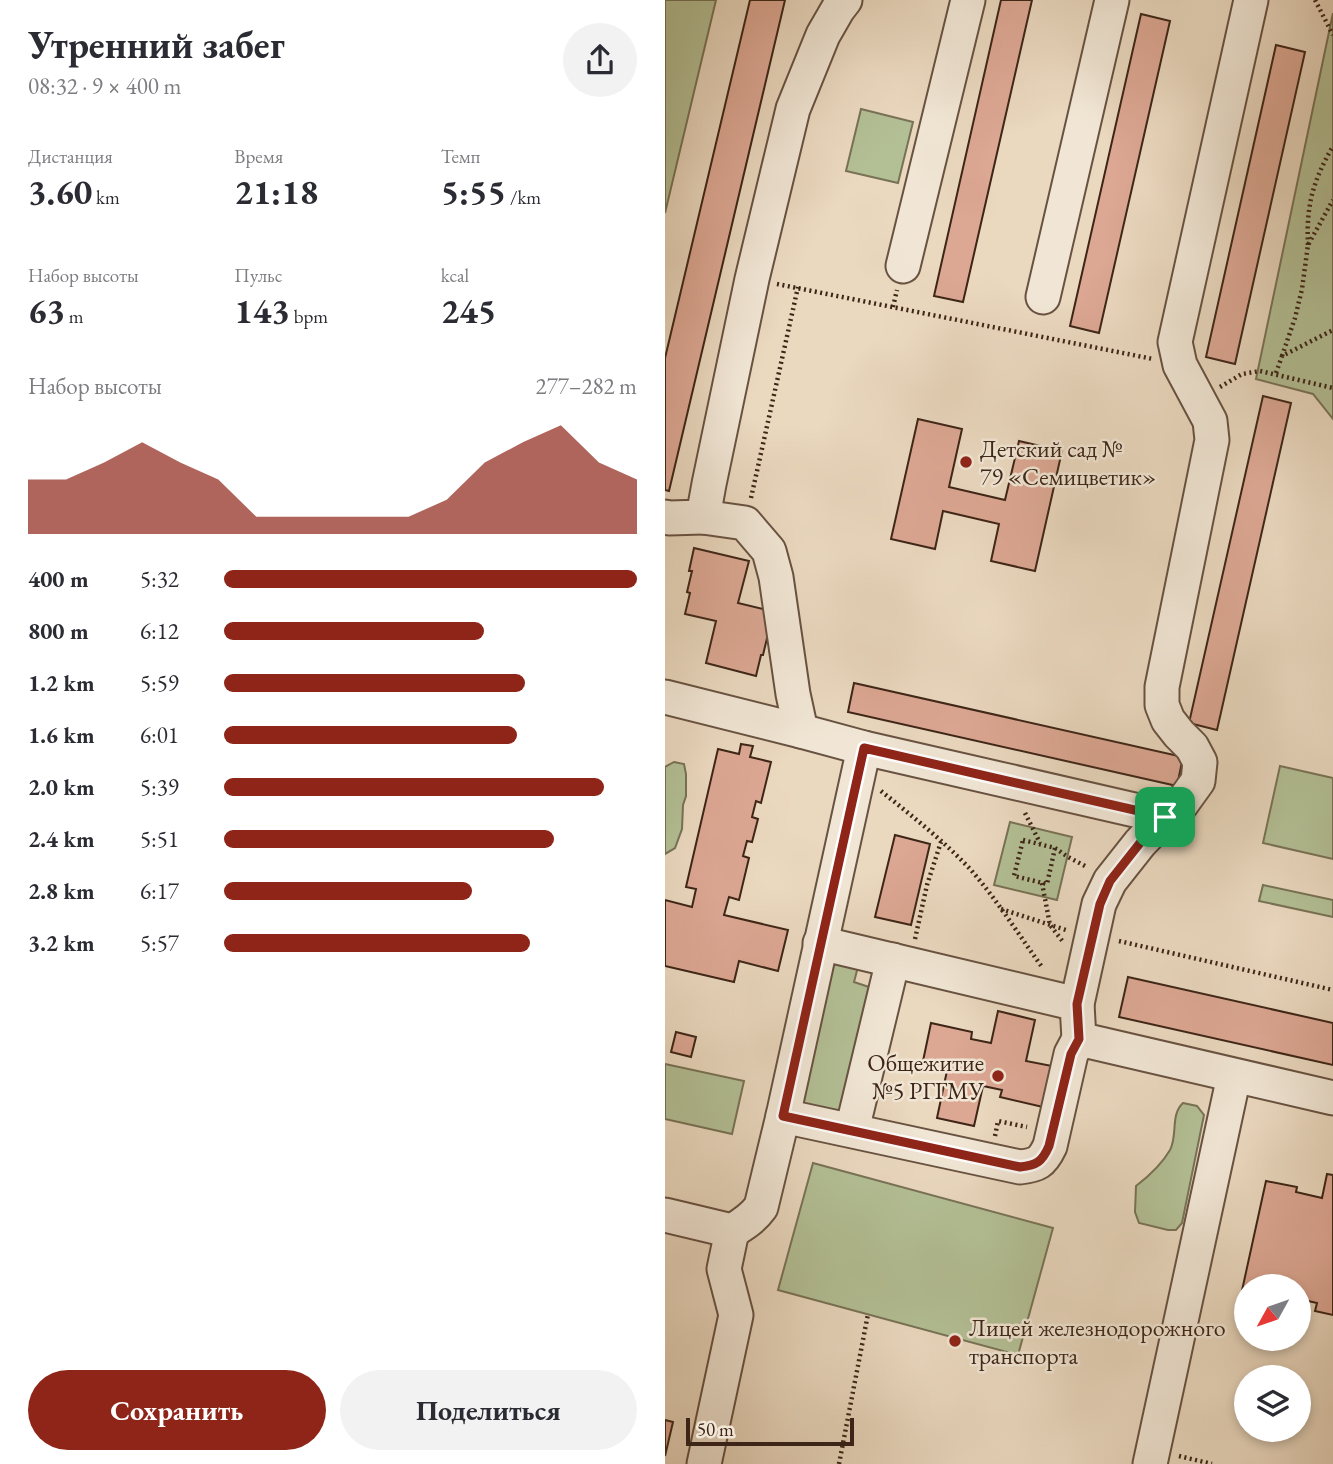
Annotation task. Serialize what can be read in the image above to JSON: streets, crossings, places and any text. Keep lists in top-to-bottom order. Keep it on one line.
{"places":["Детский сад № 79 «Семицветик»","Общежитие №5 РГГМУ","Лицей железнодорожного транспорта"],"scale_bar":"50 m","north":"bottom left","page":{"heading":["Утренний забег","08:32 · 9 × 400 m"],"stats":[["Дистанция","3.60 km"],["Время","21:18"],["Темп","5:55 /km"],["Набор высоты","63 m"],["Пульс","143 bpm"],["kcal","245"]],"chart":["Набор высоты","277–282 m"],"list":[{"name":"400 m","note":"5:32"},{"name":"800 m","note":"6:12"},{"name":"1.2 km","note":"5:59"},{"name":"1.6 km","note":"6:01"},{"name":"2.0 km","note":"5:39"},{"name":"2.4 km","note":"5:51"},{"name":"2.8 km","note":"6:17"},{"name":"3.2 km","note":"5:57"}],"buttons":["Сохранить","Поделиться"],"scale":"50 m"}}
